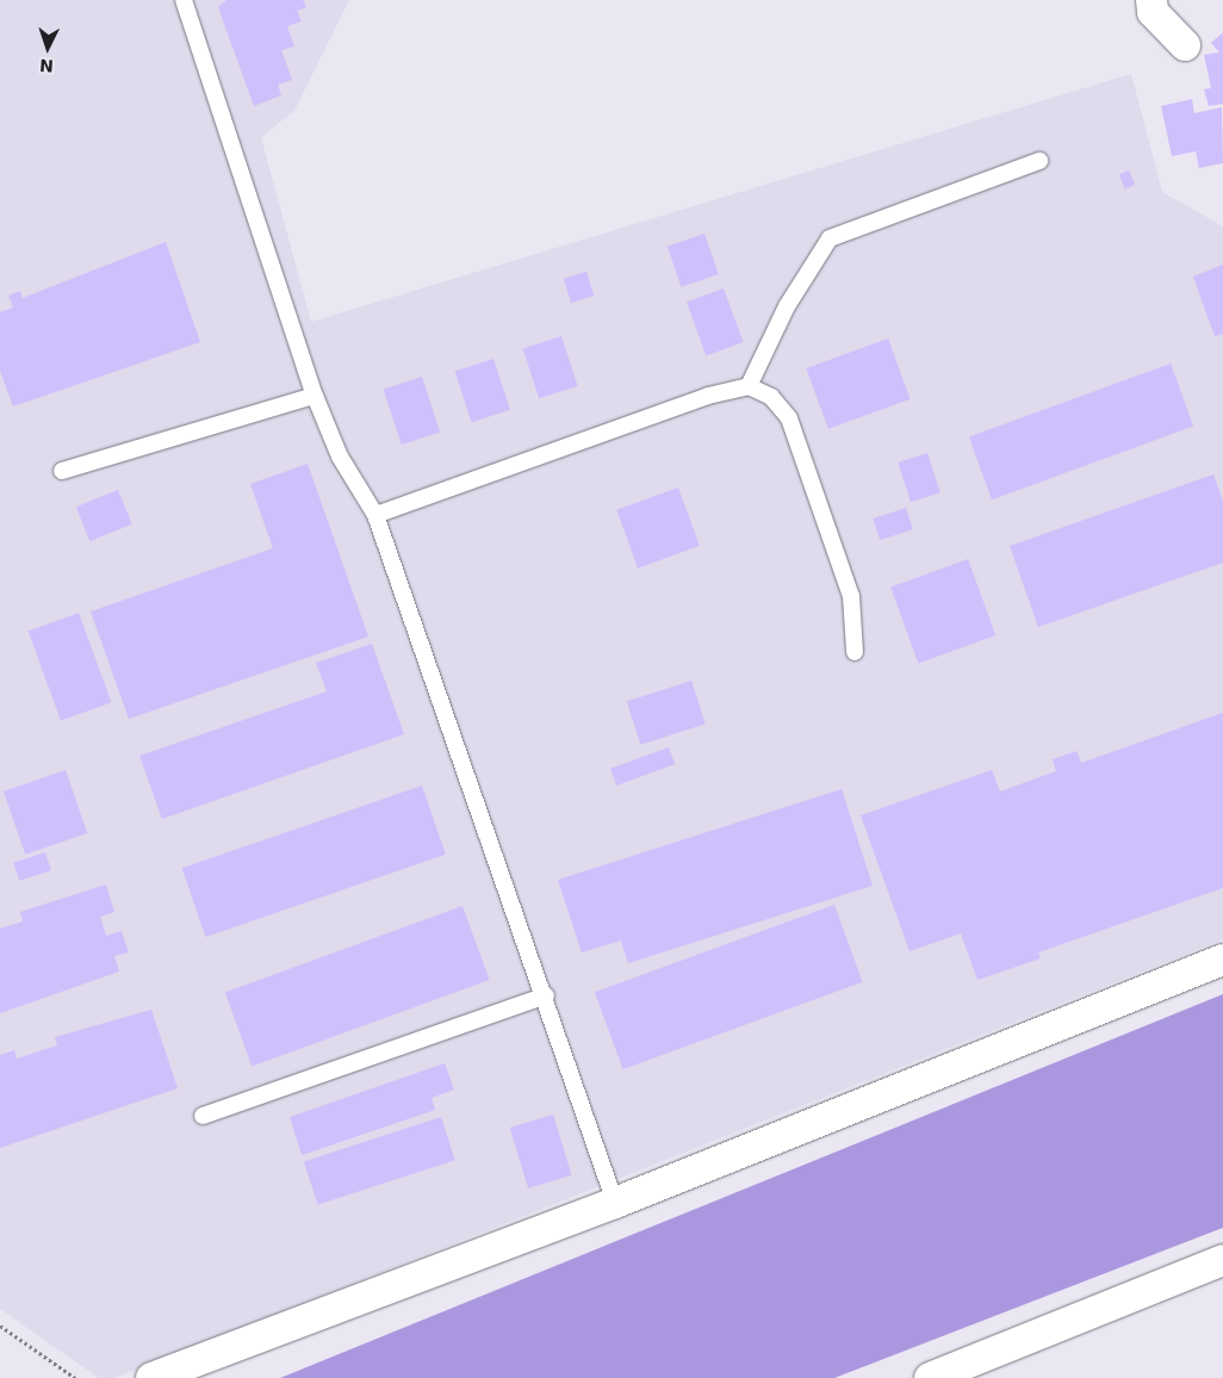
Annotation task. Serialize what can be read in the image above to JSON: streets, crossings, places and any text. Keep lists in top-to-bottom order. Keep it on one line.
{"north":"bottom"}
